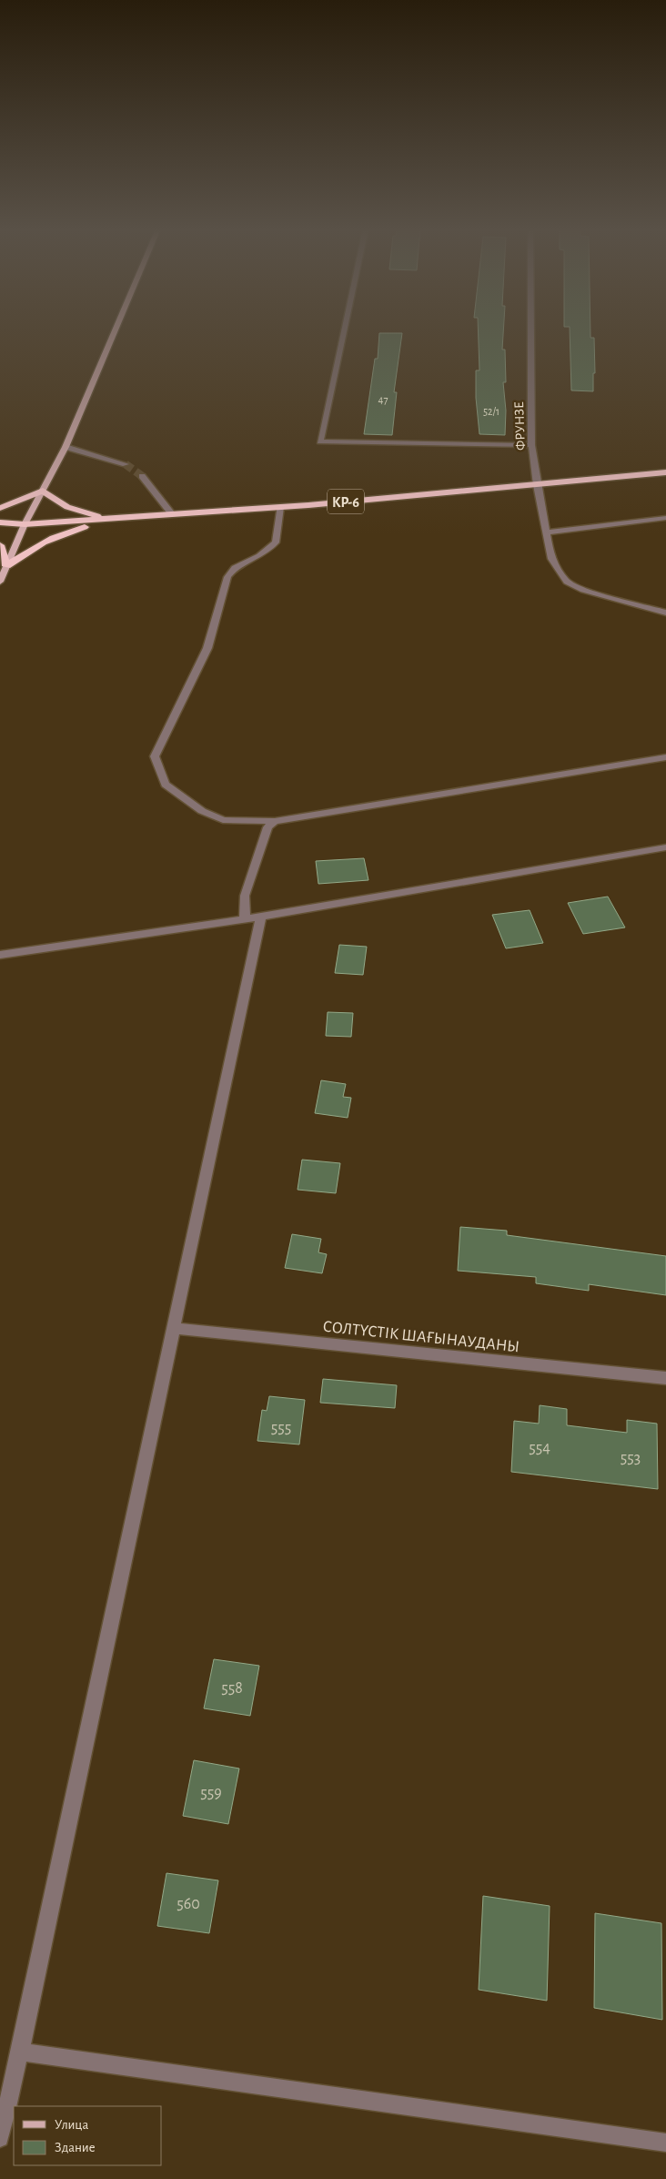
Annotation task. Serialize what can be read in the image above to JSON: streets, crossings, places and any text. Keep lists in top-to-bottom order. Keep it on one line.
{"streets":{"highway":["KP-6"],"street":["ФРУНЗЕ","СОЛТҮСТІК ШАҒЫНАУДАНЫ"]},"crossings":[["ФРУНЗЕ","KP-6"]],"house_numbers":["47","52/1","555","554","553","558","559","560"],"legend":["Улица","Здание"]}
